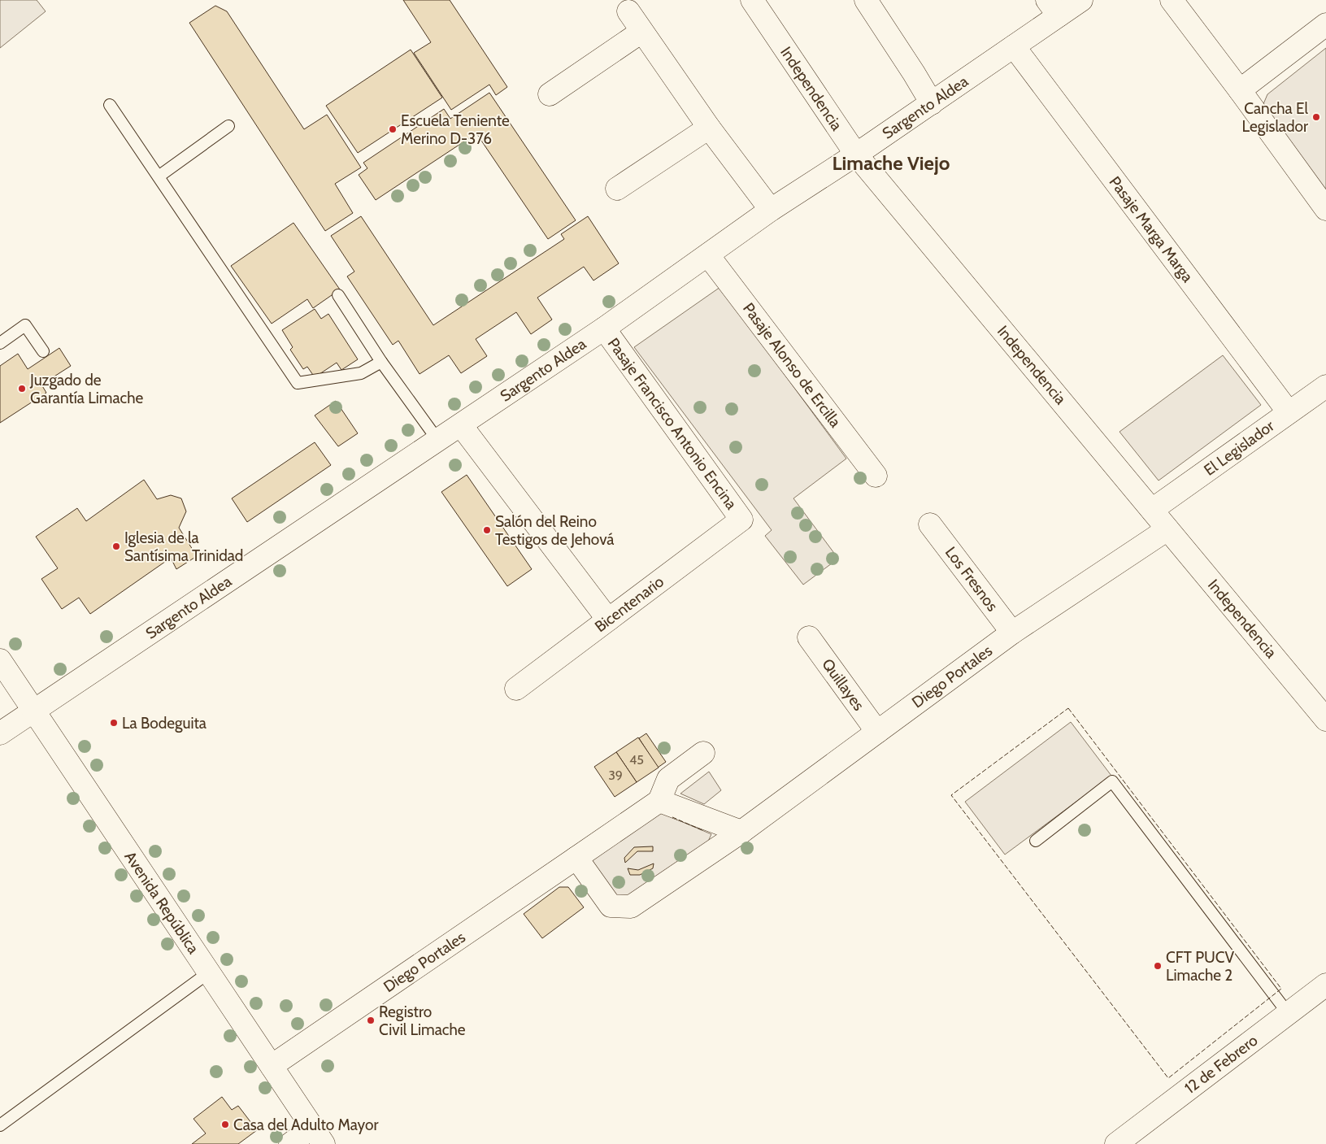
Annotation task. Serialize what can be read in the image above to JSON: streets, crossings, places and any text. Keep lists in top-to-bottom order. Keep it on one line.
{"streets":{"street":["Independencia","Sargento Aldea","Pasaje Marga Marga","Pasaje Alonso de Ercilla","Pasaje Francisco Antonio Encina","El Legislador","Los Fresnos","Bicentenario","Diego Portales","Quillayes","Avenida República","12 de Febrero"]},"crossings":[["Independencia","Sargento Aldea"],["Independencia","El Legislador"],["Independencia","Diego Portales"],["Sargento Aldea","Pasaje Marga Marga"],["Sargento Aldea","Pasaje Alonso de Ercilla"],["Sargento Aldea","Pasaje Francisco Antonio Encina"],["Sargento Aldea","Avenida República"],["Pasaje Marga Marga","El Legislador"],["Pasaje Francisco Antonio Encina","Bicentenario"],["Los Fresnos","Diego Portales"],["Diego Portales","Quillayes"],["Diego Portales","Avenida República"]],"districts":["Limache Viejo"],"places":["Cancha El Legislador","Escuela Teniente Merino D-376","Juzgado de Garantía Limache","Salón del Reino Testigos de Jehová","Iglesia de la Santísima Trinidad","La Bodeguita","CFT PUCV Limache 2","Registro Civil Limache","Casa del Adulto Mayor"],"house_numbers":["45","39"]}
